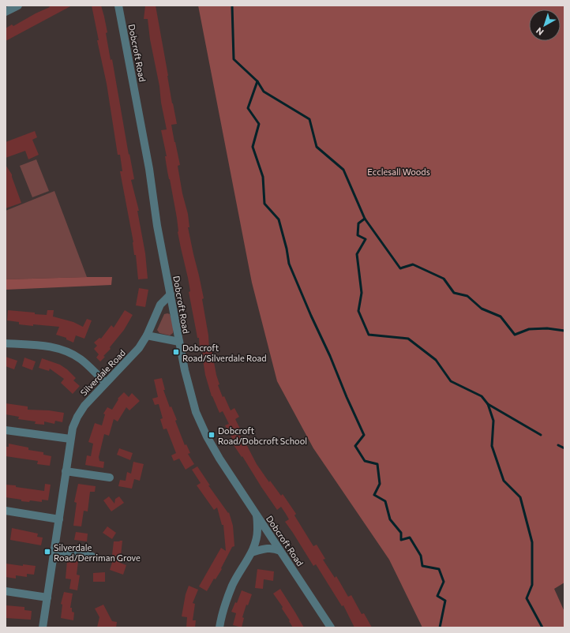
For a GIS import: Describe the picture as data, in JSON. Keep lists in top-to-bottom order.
{
  "streets": {
    "street": ["Dobcroft Road", "Silverdale Road"]
  },
  "crossings": [
    ["Dobcroft Road", "Silverdale Road"]
  ],
  "parks": ["Ecclesall Woods"],
  "places": {
    "transit": ["Dobcroft Road/Silverdale Road", "Dobcroft Road/Dobcroft School", "Silverdale Road/Derriman Grove"]
  },
  "north": "bottom left"
}
